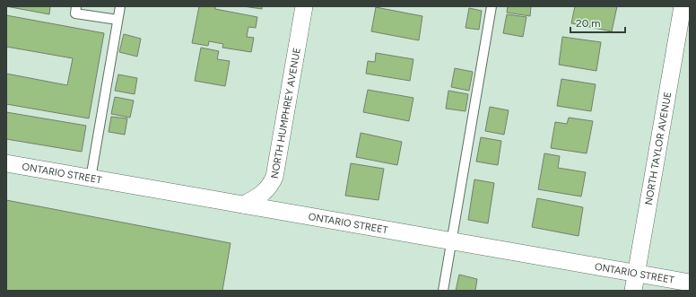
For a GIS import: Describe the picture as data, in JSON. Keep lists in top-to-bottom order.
{
  "streets": {
    "street": ["NORTH HUMPHREY AVENUE", "NORTH TAYLOR AVENUE", "ONTARIO STREET"]
  },
  "crossings": [
    ["NORTH HUMPHREY AVENUE", "ONTARIO STREET"],
    ["NORTH TAYLOR AVENUE", "ONTARIO STREET"]
  ],
  "scale_bar": "20 m"
}
